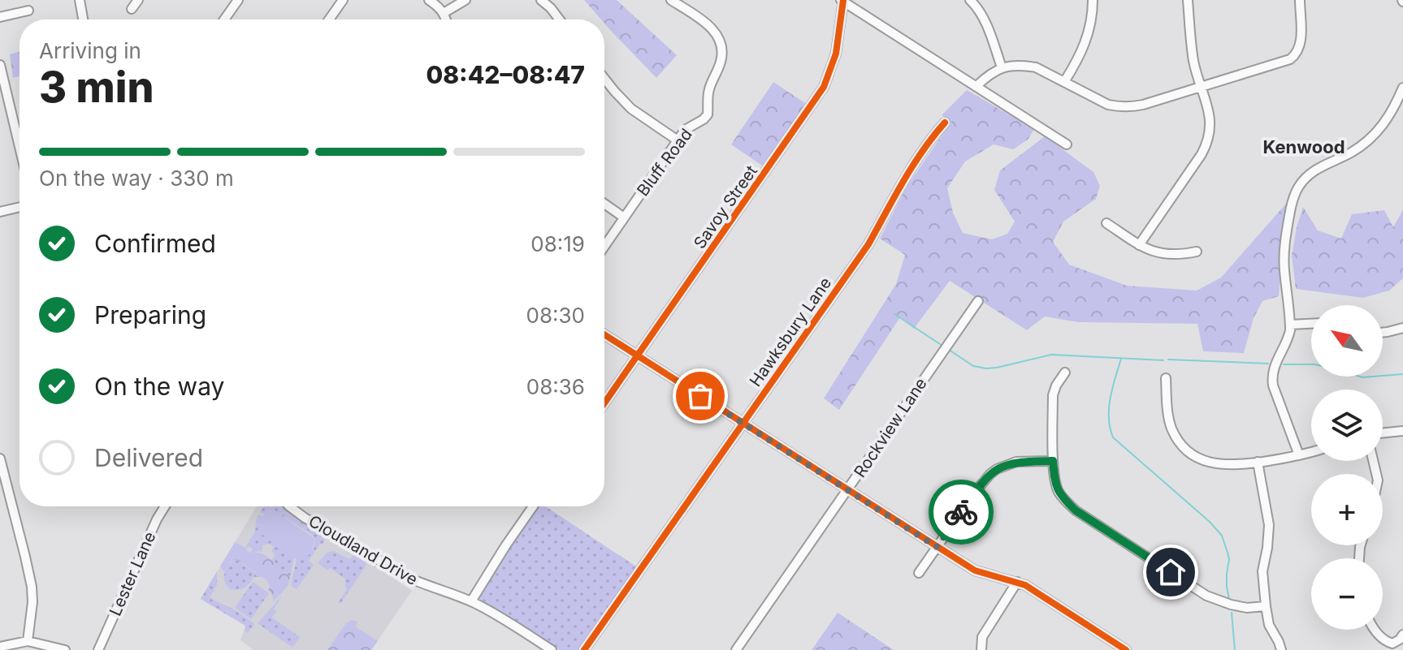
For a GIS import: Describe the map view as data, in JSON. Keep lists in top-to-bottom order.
{
  "streets": {
    "street": [
      "Bluff Road",
      "Savoy Street",
      "Hawksbury Lane",
      "Rockview Lane",
      "Cloudland Drive",
      "Lester Lane"
    ]
  },
  "districts": ["Kenwood"],
  "north": "top left",
  "page": {
    "heading": ["3 min", "Arriving in", "08:42–08:47"],
    "bar": "On the way · 330 m",
    "list": [
      ["Confirmed", "08:19"],
      ["Preparing", "08:30"],
      ["On the way", "08:36"],
      "Delivered"
    ],
    "map_buttons": ["+", "−"]
  }
}
